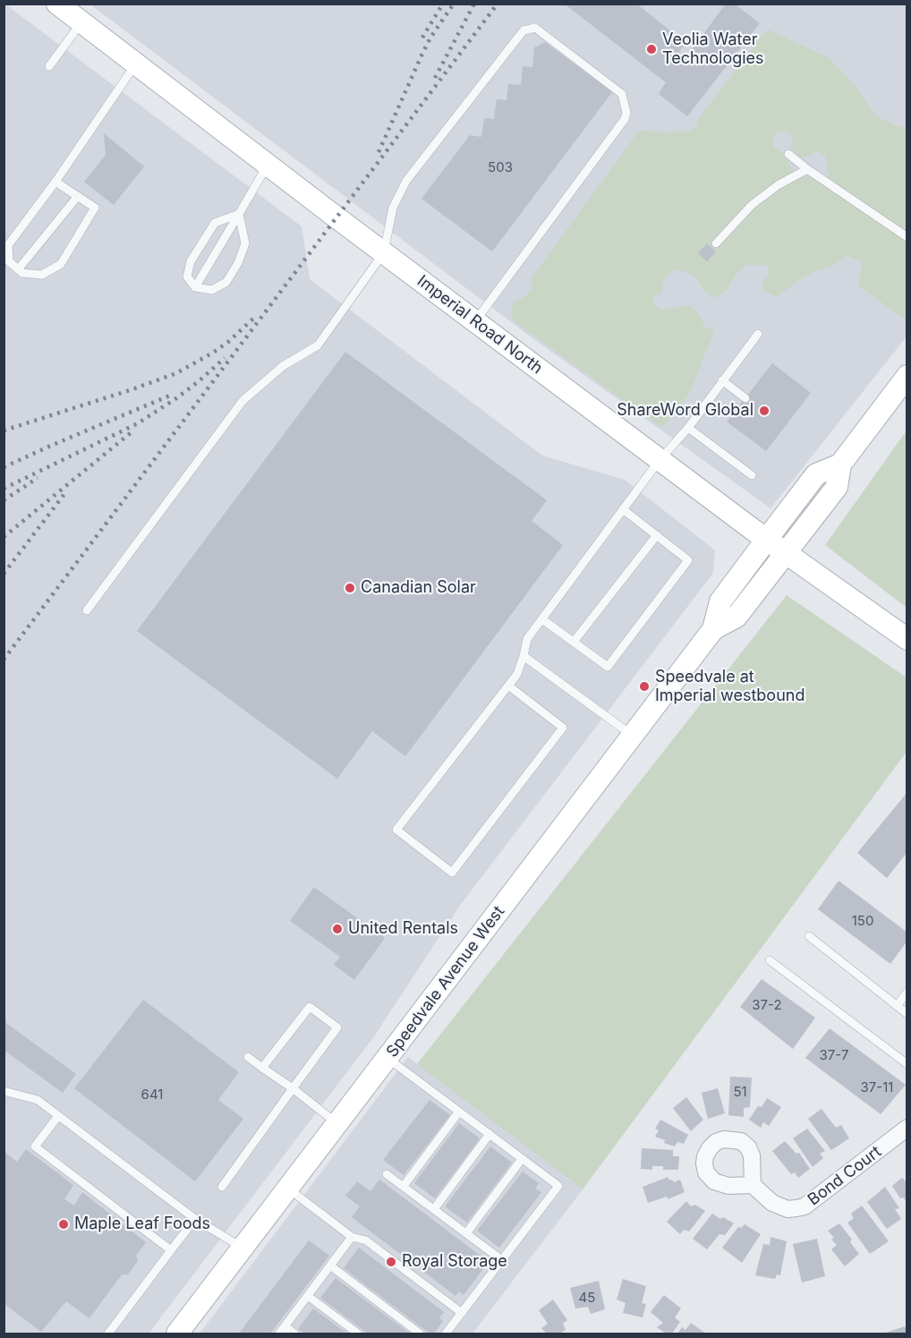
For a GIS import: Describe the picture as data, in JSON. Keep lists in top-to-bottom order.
{
  "streets": {
    "main road": ["Imperial Road North", "Speedvale Avenue West"],
    "street": ["Bond Court"]
  },
  "crossings": [
    ["Imperial Road North", "Speedvale Avenue West"]
  ],
  "places": [
    "Veolia Water Technologies",
    "ShareWord Global",
    "Canadian Solar",
    "Speedvale at Imperial westbound",
    "United Rentals",
    "Maple Leaf Foods",
    "Royal Storage"
  ],
  "house_numbers": [
    "503",
    "150",
    "37-2",
    "37-7",
    "37-11",
    "51",
    "641",
    "45"
  ]
}
